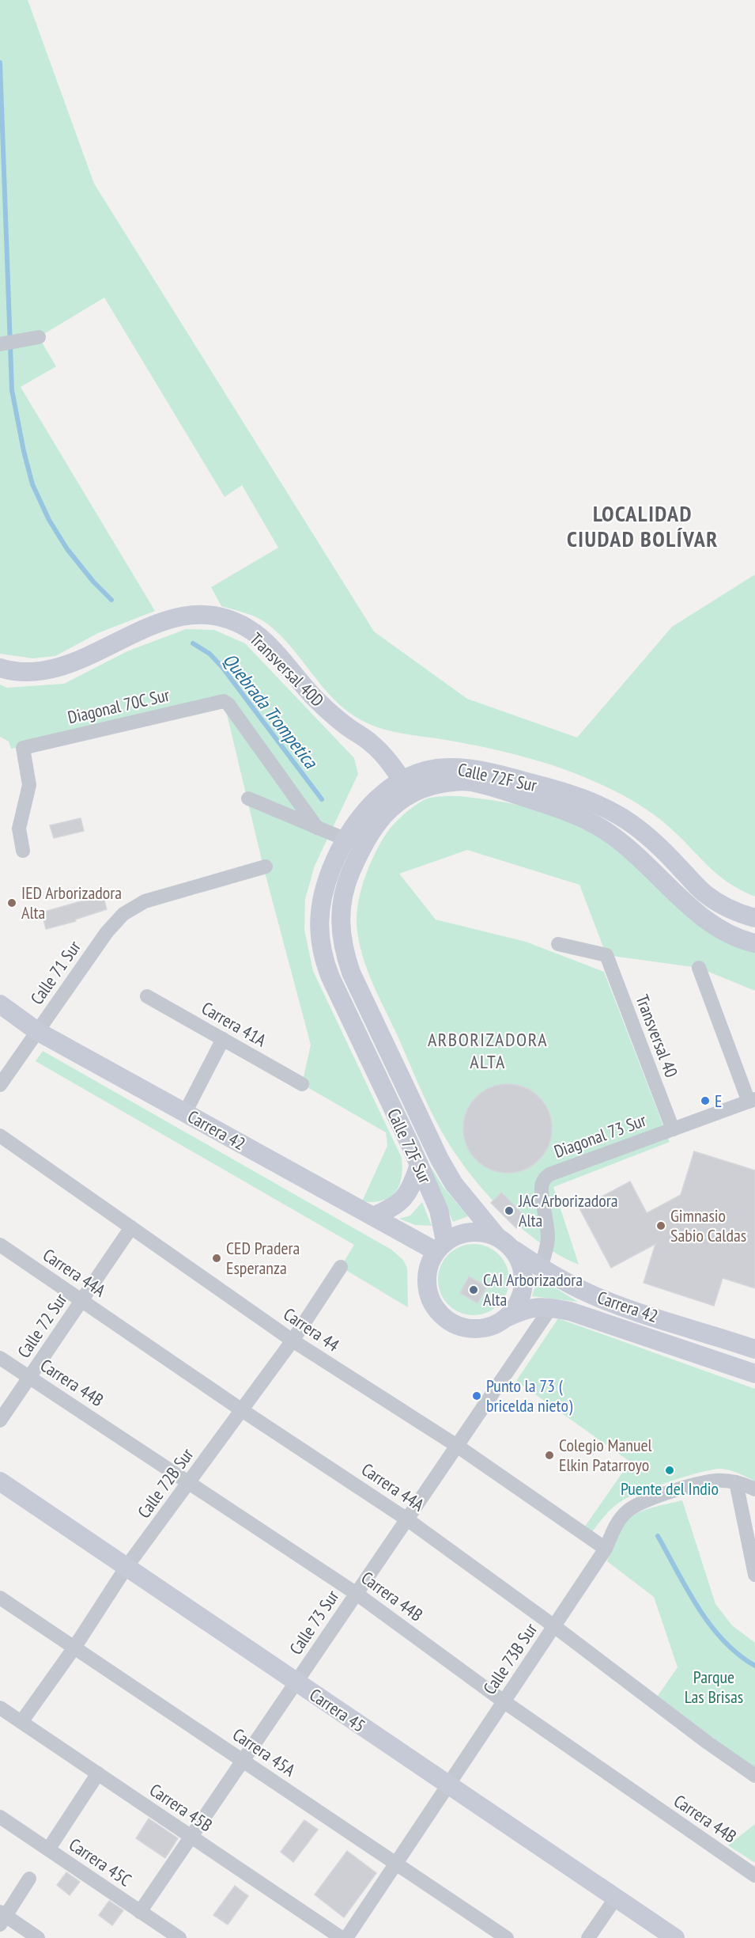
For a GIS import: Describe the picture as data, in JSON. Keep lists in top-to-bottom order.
{
  "streets": {
    "street": [
      "Transversal 40D",
      "Diagonal 70C Sur",
      "Calle 72F Sur",
      "Calle 71 Sur",
      "Carrera 41A",
      "Transversal 40",
      "Carrera 42",
      "Diagonal 73 Sur",
      "Carrera 44A",
      "Calle 72 Sur",
      "Carrera 44",
      "Carrera 44B",
      "Calle 72B Sur",
      "Calle 73 Sur",
      "Calle 73B Sur",
      "Carrera 45",
      "Carrera 45A",
      "Carrera 45B",
      "Carrera 45C"
    ]
  },
  "crossings": [
    ["Transversal 40D", "Calle 72F Sur"],
    ["Calle 72F Sur", "Carrera 42"],
    ["Calle 71 Sur", "Carrera 42"],
    ["Transversal 40", "Diagonal 73 Sur"],
    ["Carrera 42", "Diagonal 73 Sur"],
    ["Carrera 42", "Calle 73 Sur"],
    ["Carrera 44A", "Calle 72 Sur"],
    ["Carrera 44A", "Calle 72B Sur"],
    ["Carrera 44A", "Calle 73 Sur"],
    ["Carrera 44A", "Calle 73B Sur"],
    ["Calle 72 Sur", "Carrera 44"],
    ["Calle 72 Sur", "Carrera 44B"],
    ["Carrera 44", "Calle 72B Sur"],
    ["Carrera 44", "Calle 73 Sur"],
    ["Carrera 44", "Calle 73B Sur"],
    ["Carrera 44B", "Calle 72B Sur"],
    ["Carrera 44B", "Calle 73 Sur"],
    ["Carrera 44B", "Calle 73B Sur"],
    ["Calle 72B Sur", "Carrera 45"],
    ["Calle 72B Sur", "Carrera 45A"],
    ["Calle 72B Sur", "Carrera 45B"],
    ["Calle 73 Sur", "Carrera 45"],
    ["Calle 73 Sur", "Carrera 45A"],
    ["Calle 73 Sur", "Carrera 45B"],
    ["Calle 73 Sur", "Carrera 45C"],
    ["Calle 73B Sur", "Carrera 45"],
    ["Calle 73B Sur", "Carrera 45A"]
  ],
  "districts": ["LOCALIDAD CIUDAD BOLÍVAR", "ARBORIZADORA ALTA"],
  "water": ["Quebrada Trompetica"],
  "parks": ["Parque Las Brisas"],
  "places": [
    "IED Arborizadora Alta",
    "E",
    "JAC Arborizadora Alta",
    "Gimnasio Sabio Caldas",
    "CED Pradera Esperanza",
    "CAI Arborizadora Alta",
    "Punto la 73 ( bricelda nieto)",
    "Colegio Manuel Elkin Patarroyo",
    "Puente del Indio"
  ]
}
